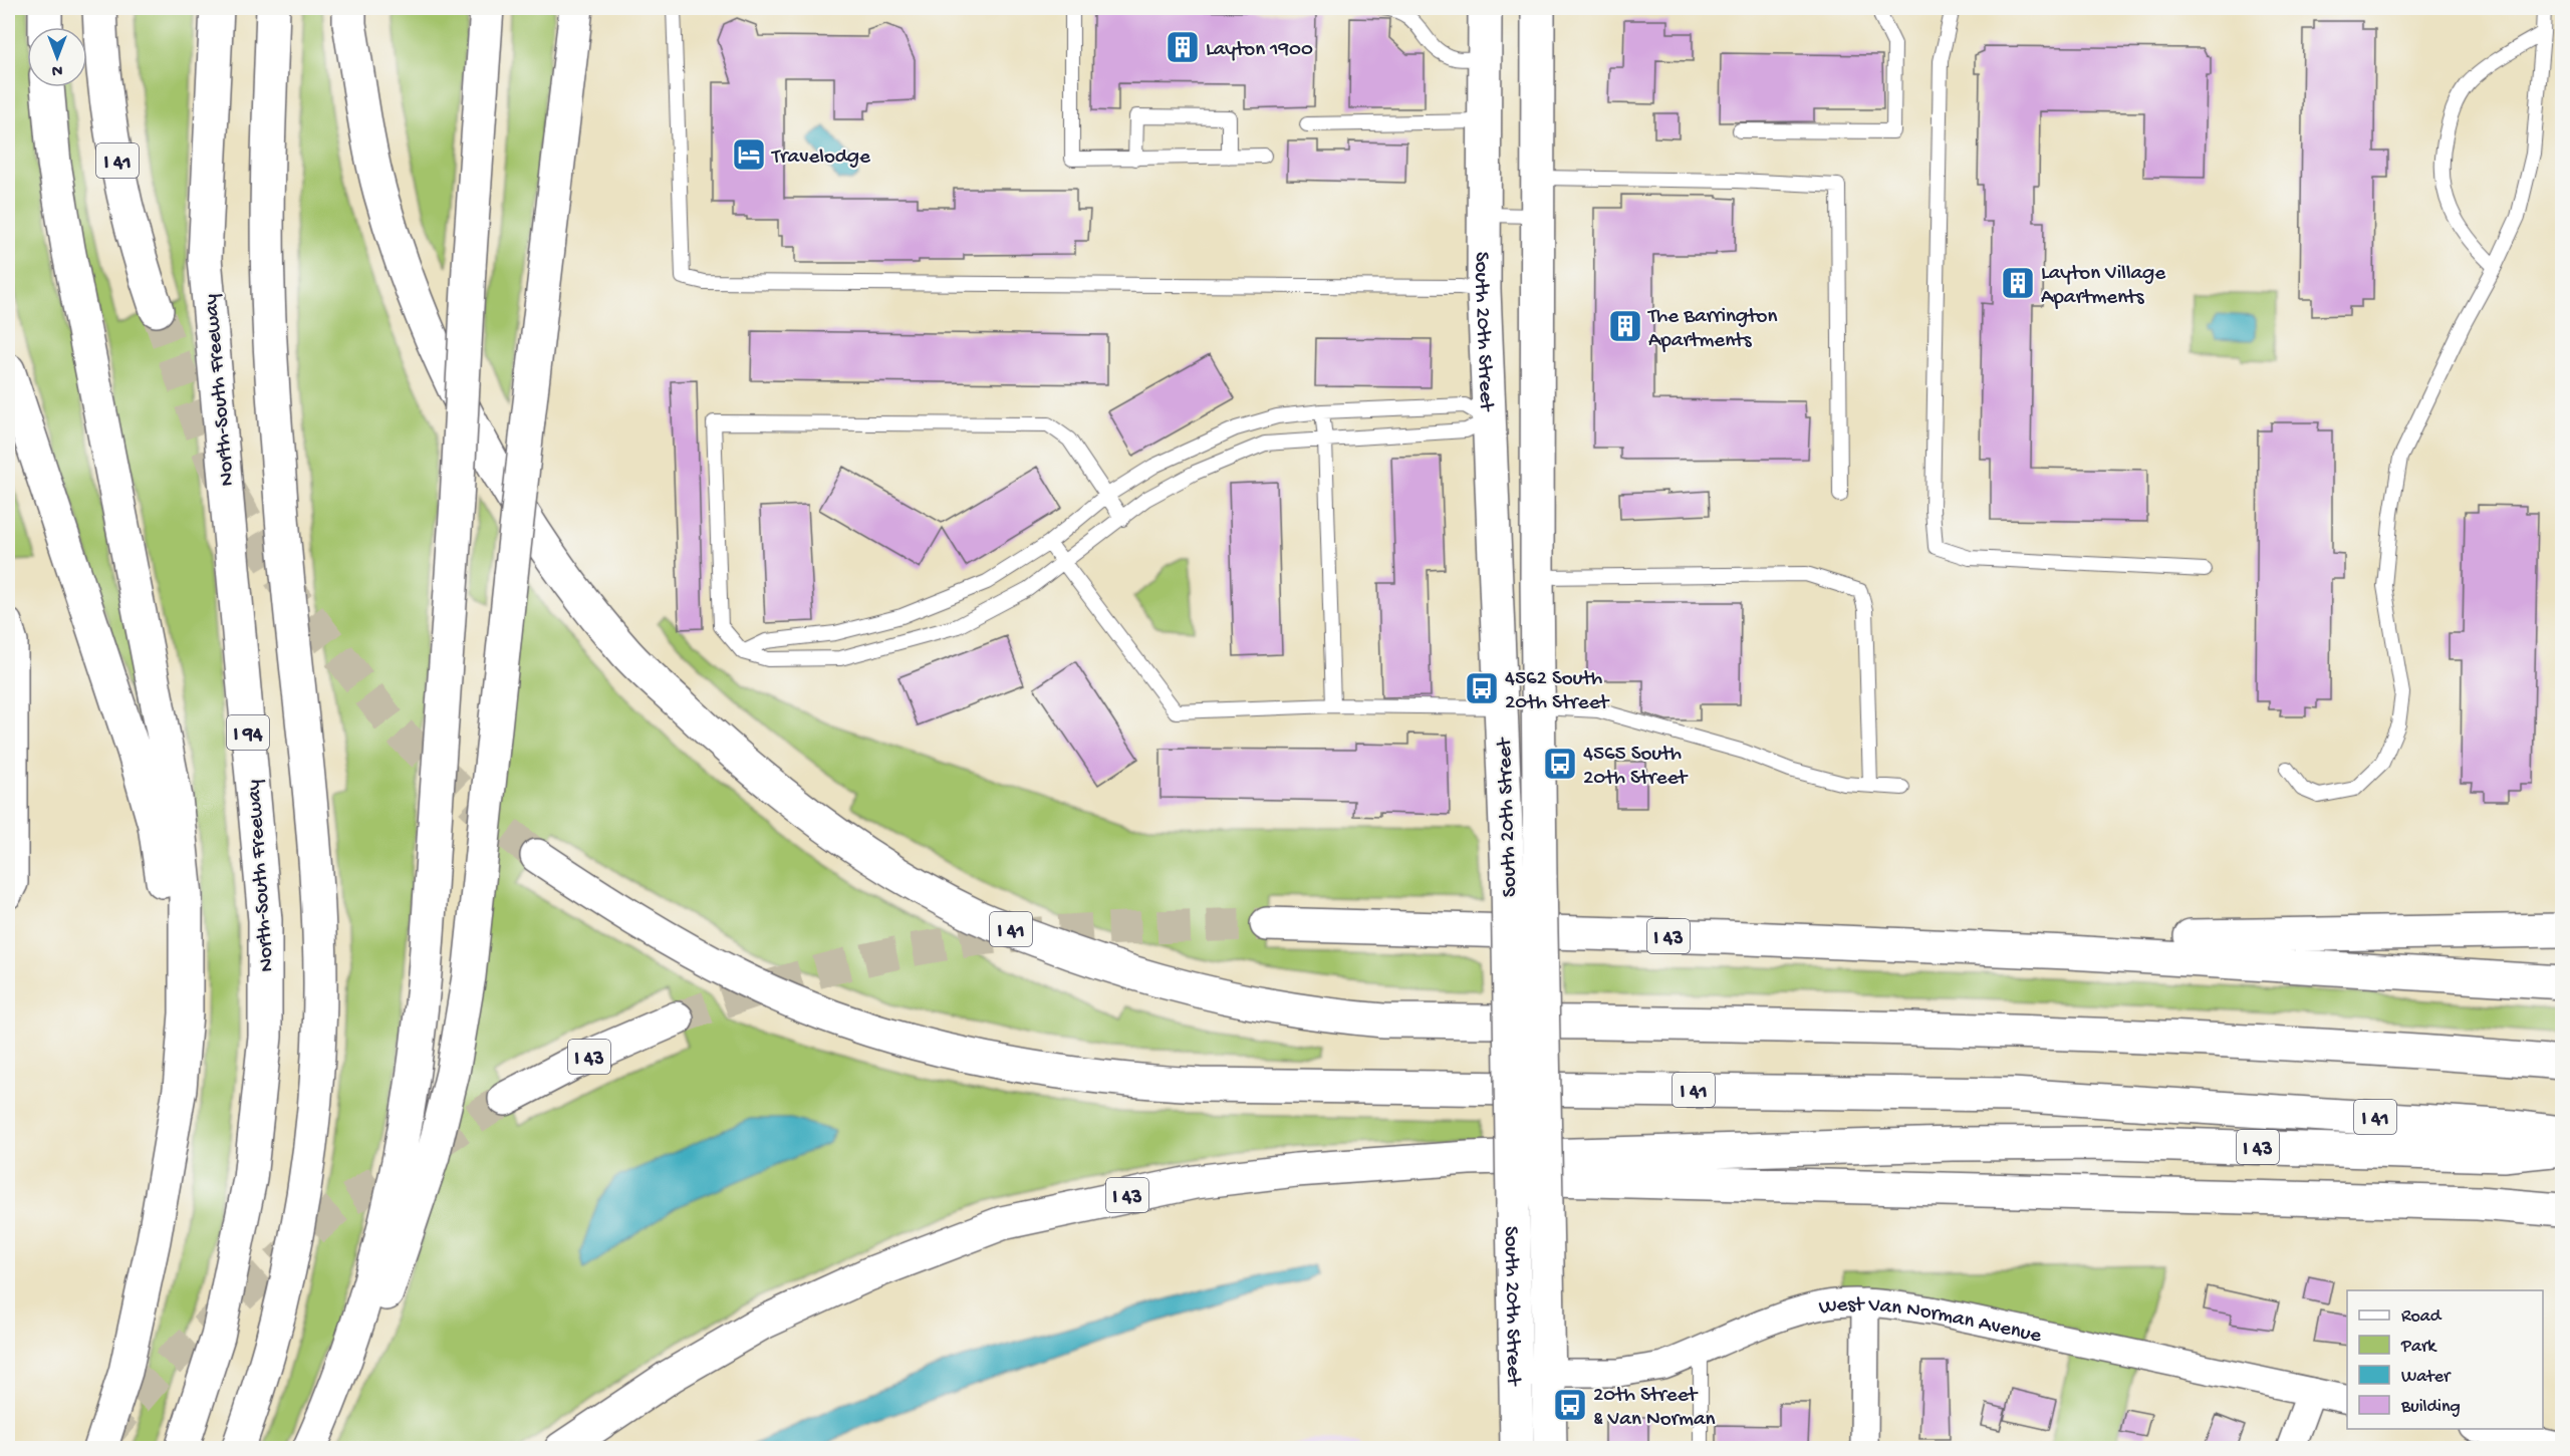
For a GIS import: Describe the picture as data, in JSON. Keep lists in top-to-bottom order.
{
  "streets": {
    "main road": [
      "I 41",
      "South 20th Street",
      "North-South Freeway",
      "I 94",
      "I 43"
    ],
    "street": ["West Van Norman Avenue"]
  },
  "crossings": [
    ["South 20th Street", "West Van Norman Avenue"]
  ],
  "places": {
    "building": ["Layton 1900", "Layton Village Apartments", "The Barrington Apartments"],
    "hotel": ["Travelodge"],
    "bus stop": ["4562 South 20th Street", "4565 South 20th Street", "20th Street & Van Norman"]
  },
  "legend": [
    "Road",
    "Park",
    "Water",
    "Building"
  ],
  "north": "bottom"
}
